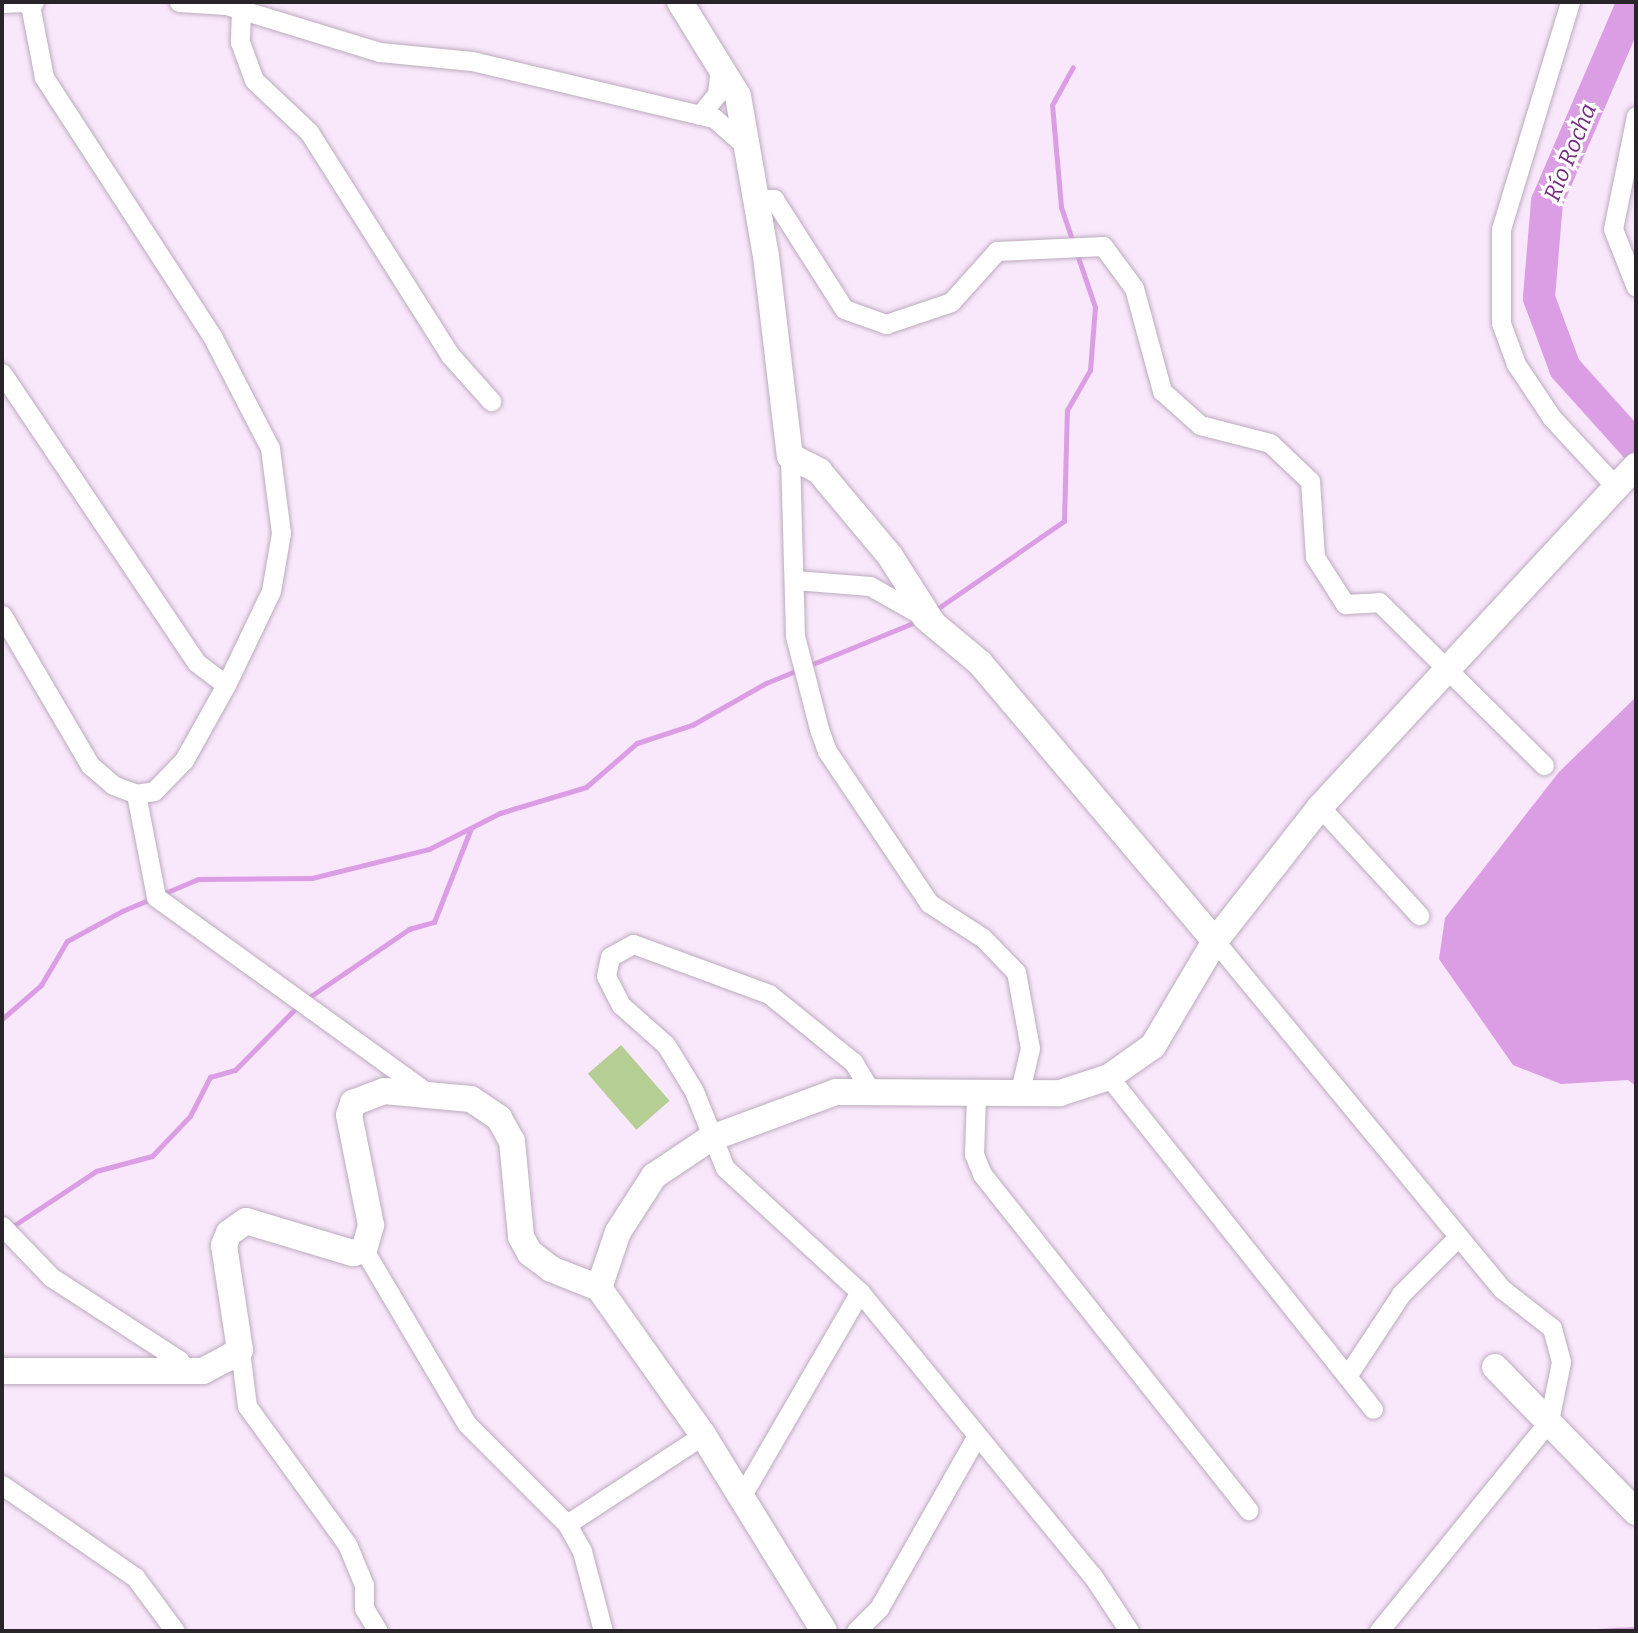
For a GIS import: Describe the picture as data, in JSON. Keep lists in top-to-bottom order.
{
  "water": ["Río Rocha"]
}
